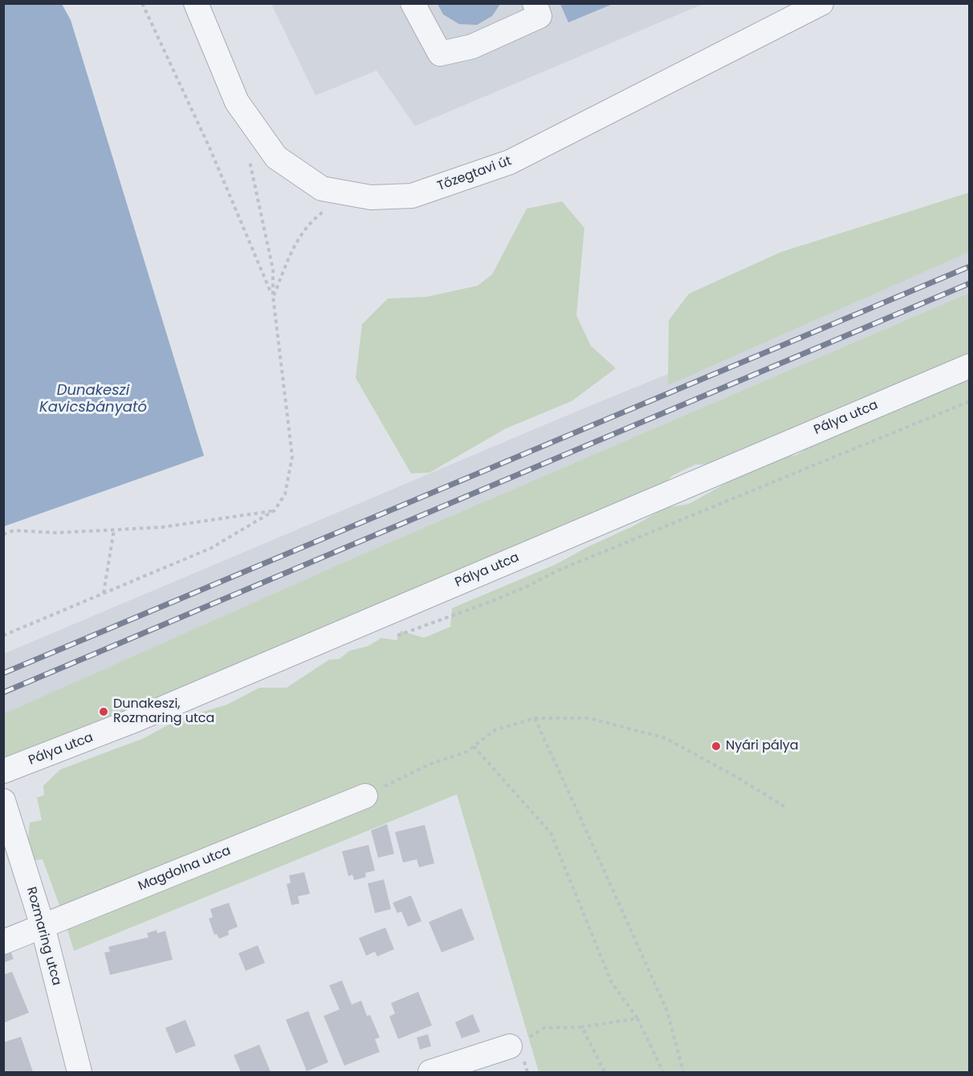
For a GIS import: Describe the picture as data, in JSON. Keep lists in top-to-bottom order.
{
  "streets": {
    "street": [
      "Tőzegtavi út",
      "Pálya utca",
      "Magdolna utca",
      "Rozmaring utca"
    ]
  },
  "crossings": [
    ["Magdolna utca", "Rozmaring utca"]
  ],
  "water": ["Dunakeszi Kavicsbányató"],
  "places": ["Dunakeszi, Rozmaring utca", "Nyári pálya"]
}
